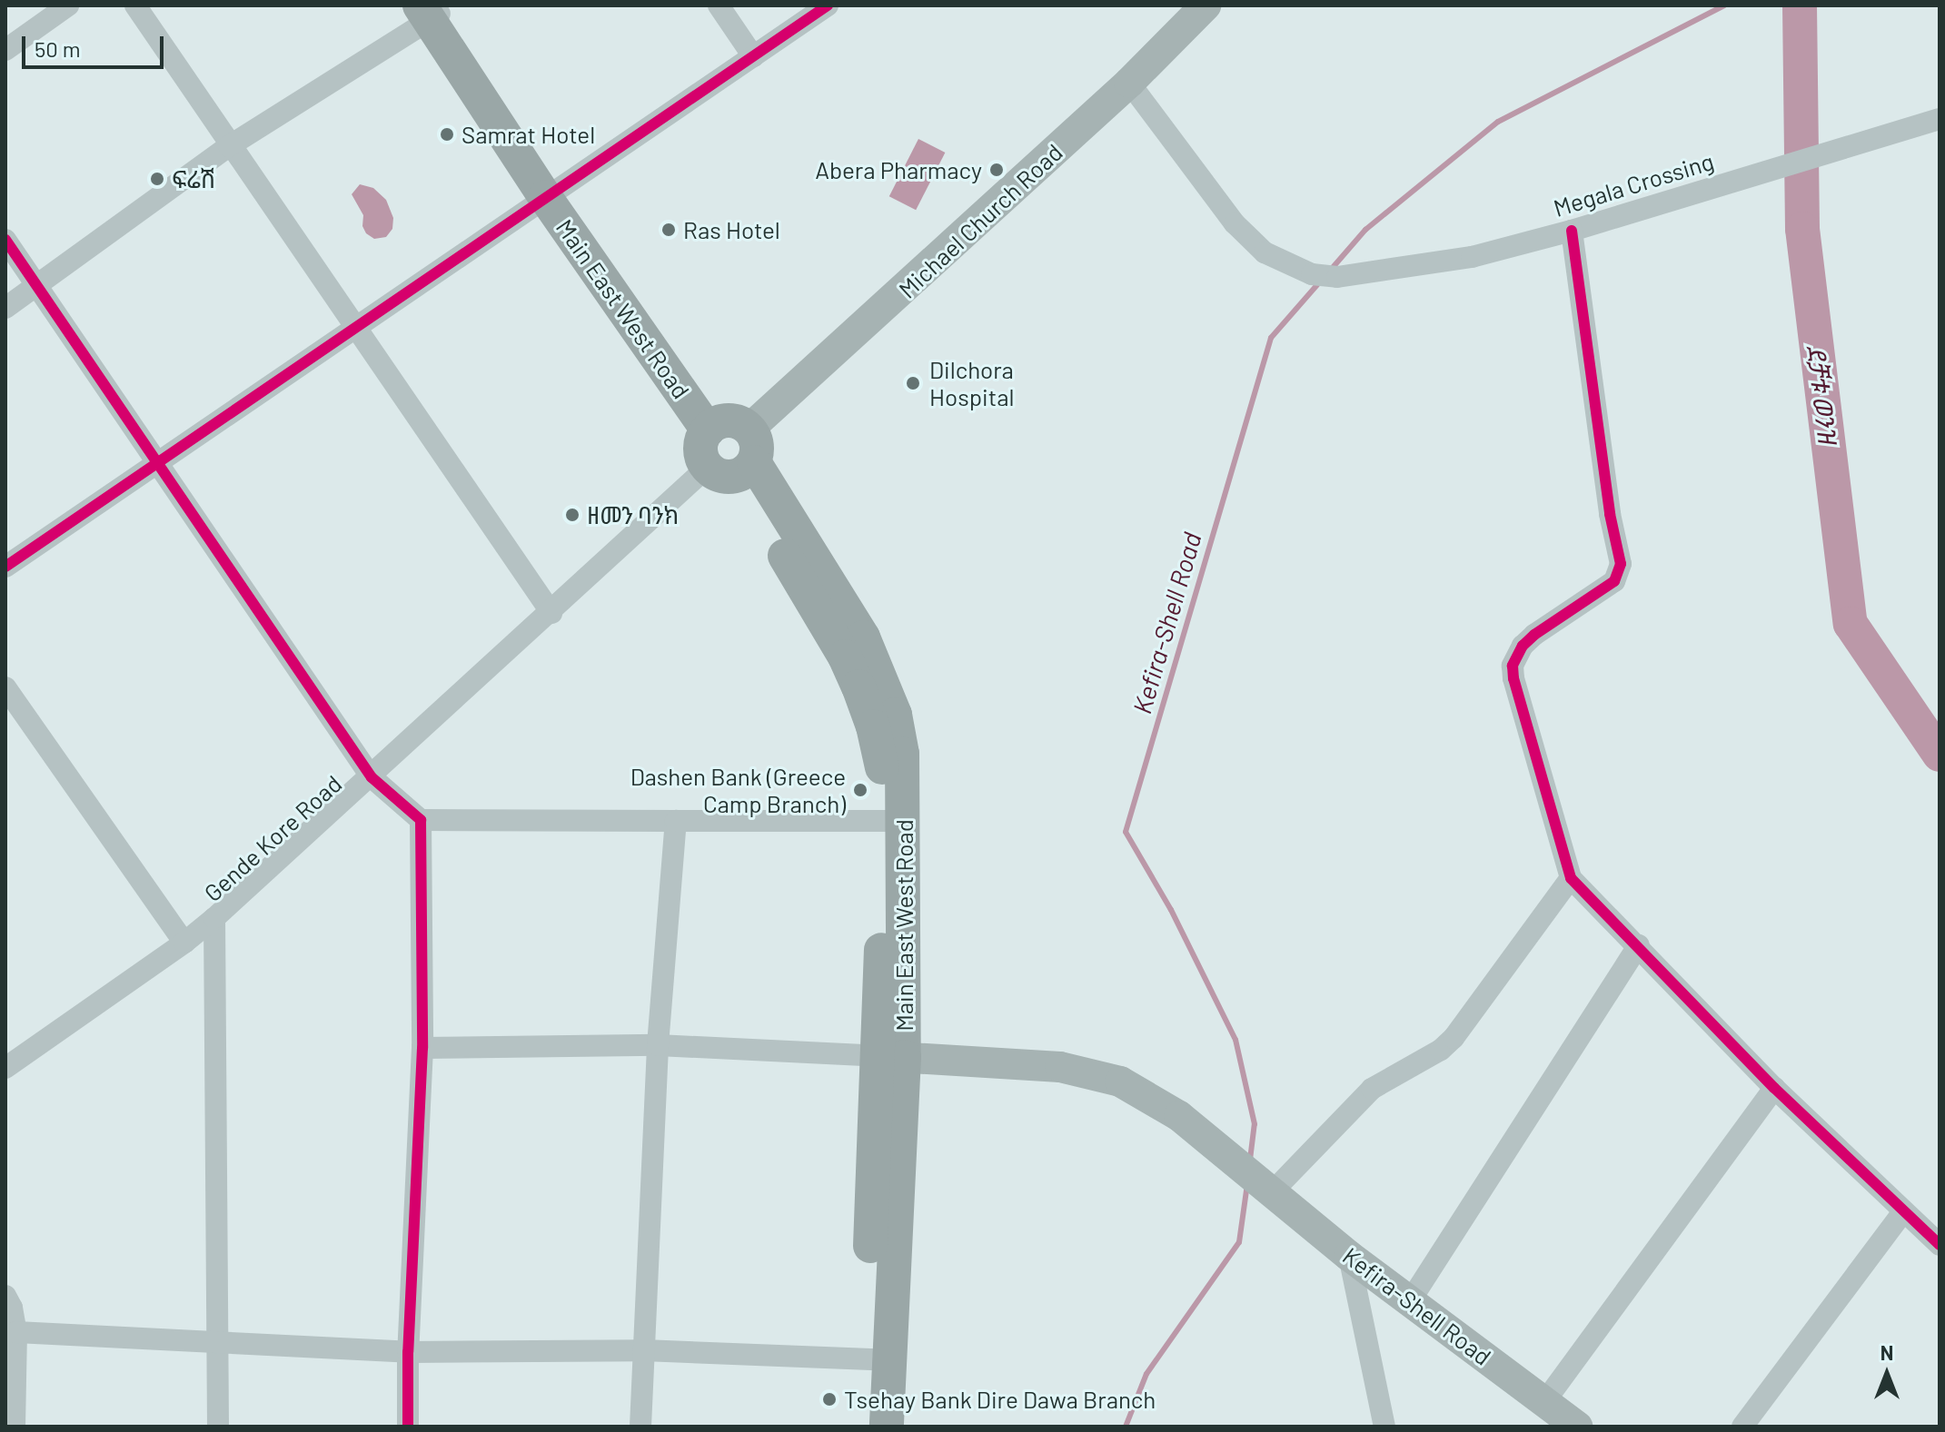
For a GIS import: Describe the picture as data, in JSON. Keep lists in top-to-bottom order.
{
  "streets": {
    "main road": ["Michael Church Road", "Main East West Road", "Kefira-Shell Road"],
    "street": ["Megala Crossing", "Gende Kore Road"]
  },
  "crossings": [
    ["Megala Crossing", "Michael Church Road"],
    ["Michael Church Road", "Main East West Road"],
    ["Michael Church Road", "Gende Kore Road"],
    ["Main East West Road", "Gende Kore Road"],
    ["Main East West Road", "Kefira-Shell Road"]
  ],
  "water": ["ደቻቱ ወንዝ", "Kefira-Shell Road"],
  "places": [
    "Samrat Hotel",
    "Abera Pharmacy",
    "ፍሬሽ",
    "Ras Hotel",
    "Dilchora Hospital",
    "ዘመን ባንክ",
    "Dashen Bank (Greece Camp Branch)",
    "Tsehay Bank Dire Dawa Branch"
  ],
  "scale_bar": "50 m",
  "north": "top"
}
